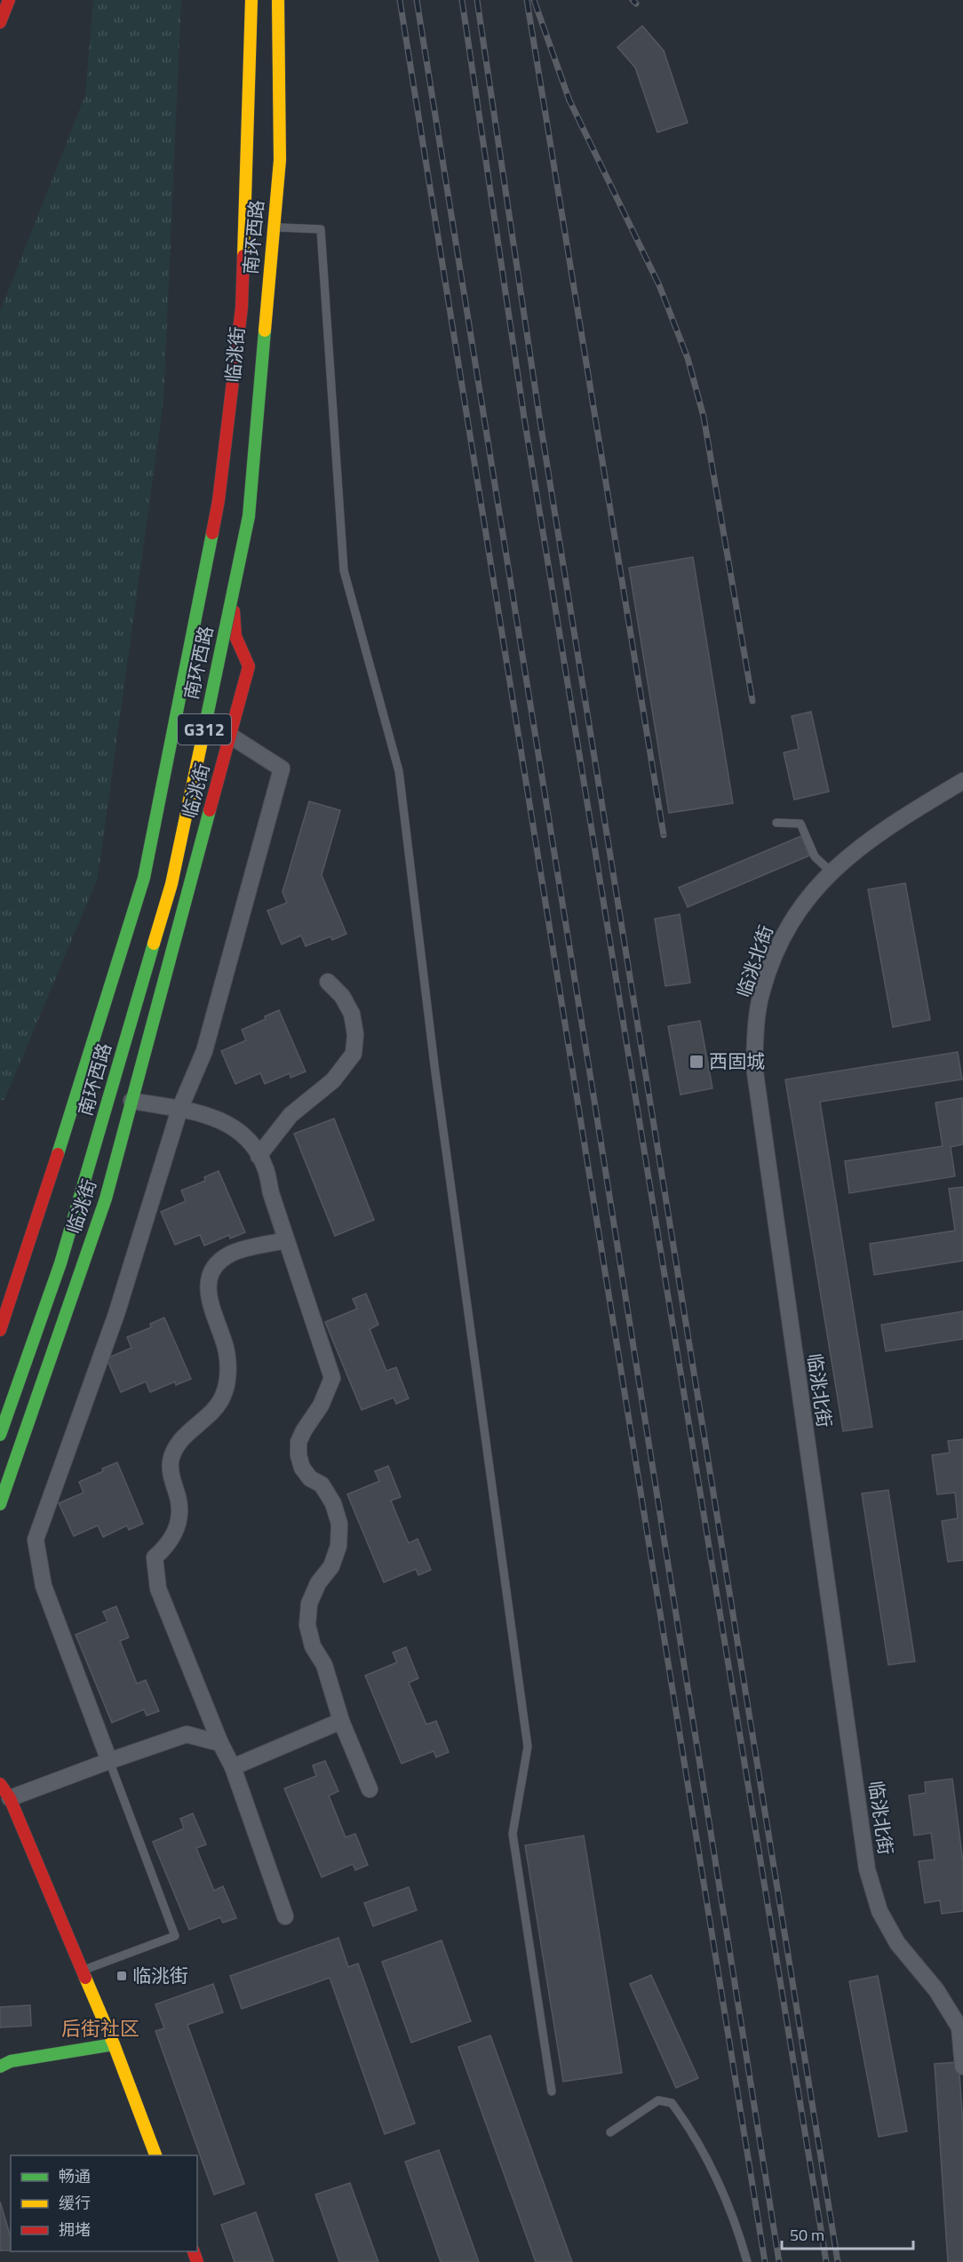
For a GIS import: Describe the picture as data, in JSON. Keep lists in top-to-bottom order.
{
  "streets": {
    "main road": ["南环西路", "临洮街", "G312"],
    "street": ["临洮北街"]
  },
  "districts": ["后街社区"],
  "places": {
    "transit": ["西固城", "临洮街"]
  },
  "legend": ["畅通", "缓行", "拥堵"],
  "scale_bar": "50 m"
}
